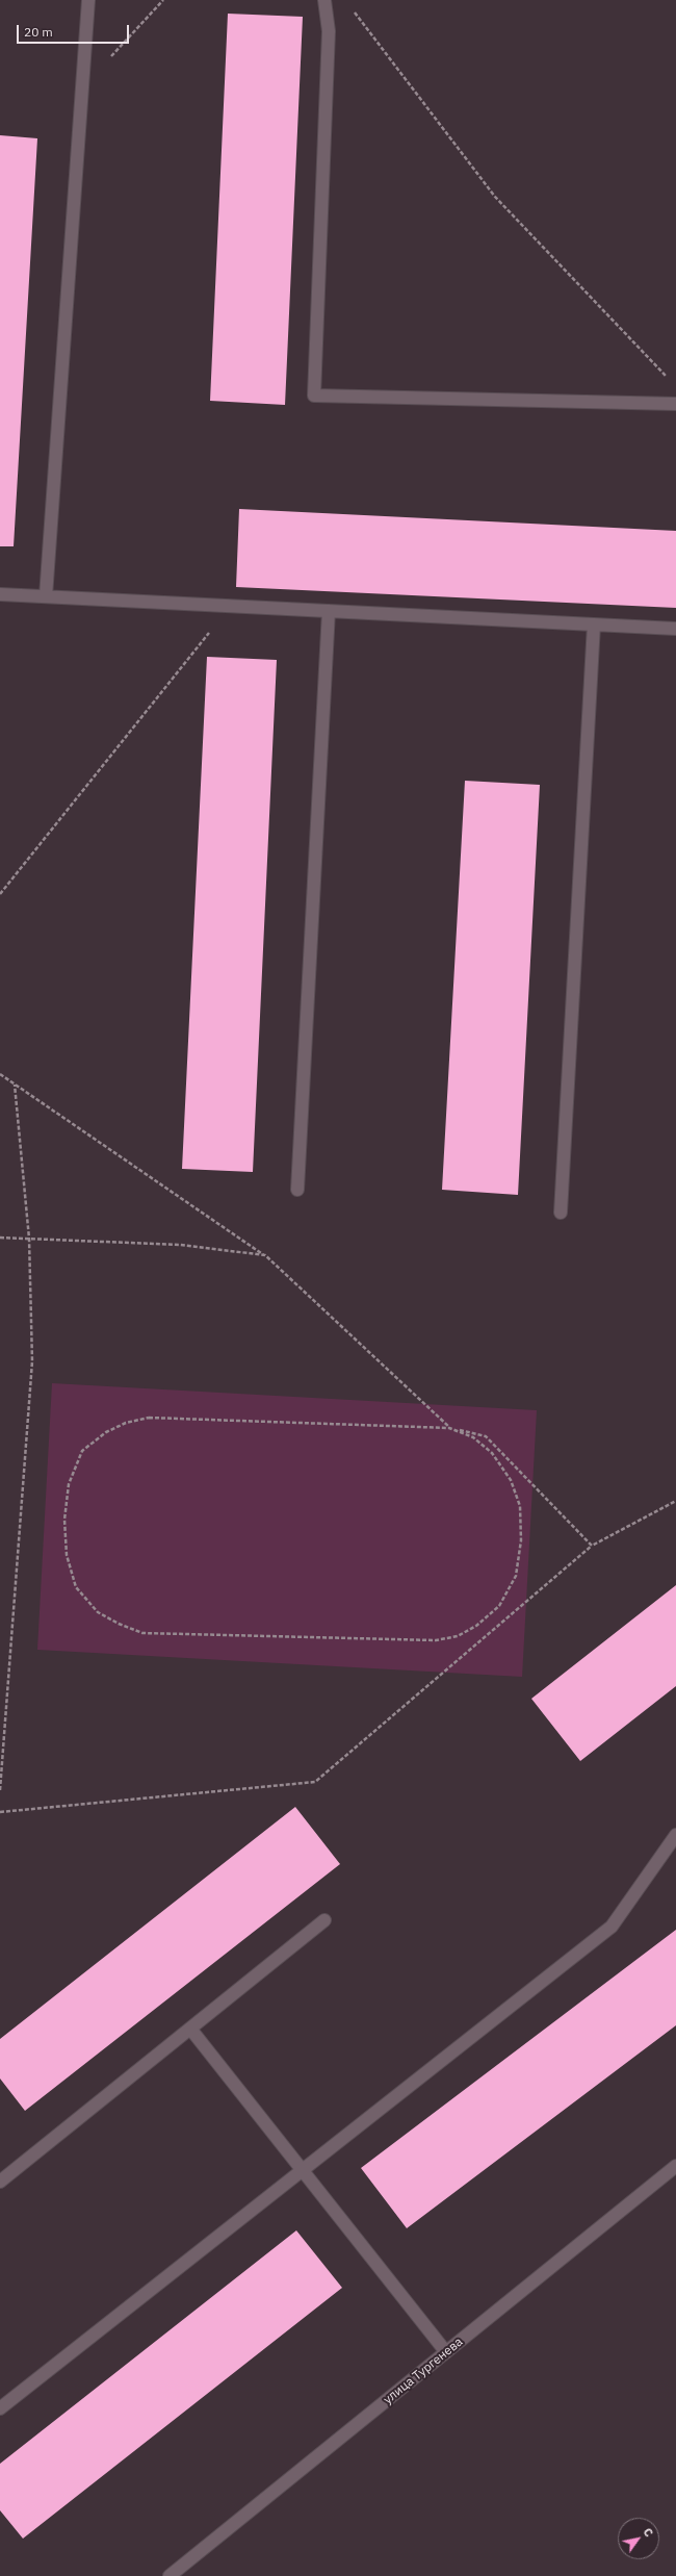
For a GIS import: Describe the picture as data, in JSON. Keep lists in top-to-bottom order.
{
  "streets": {
    "street": ["улица Тургенева"]
  },
  "scale_bar": "20 m",
  "north": "top right"
}
